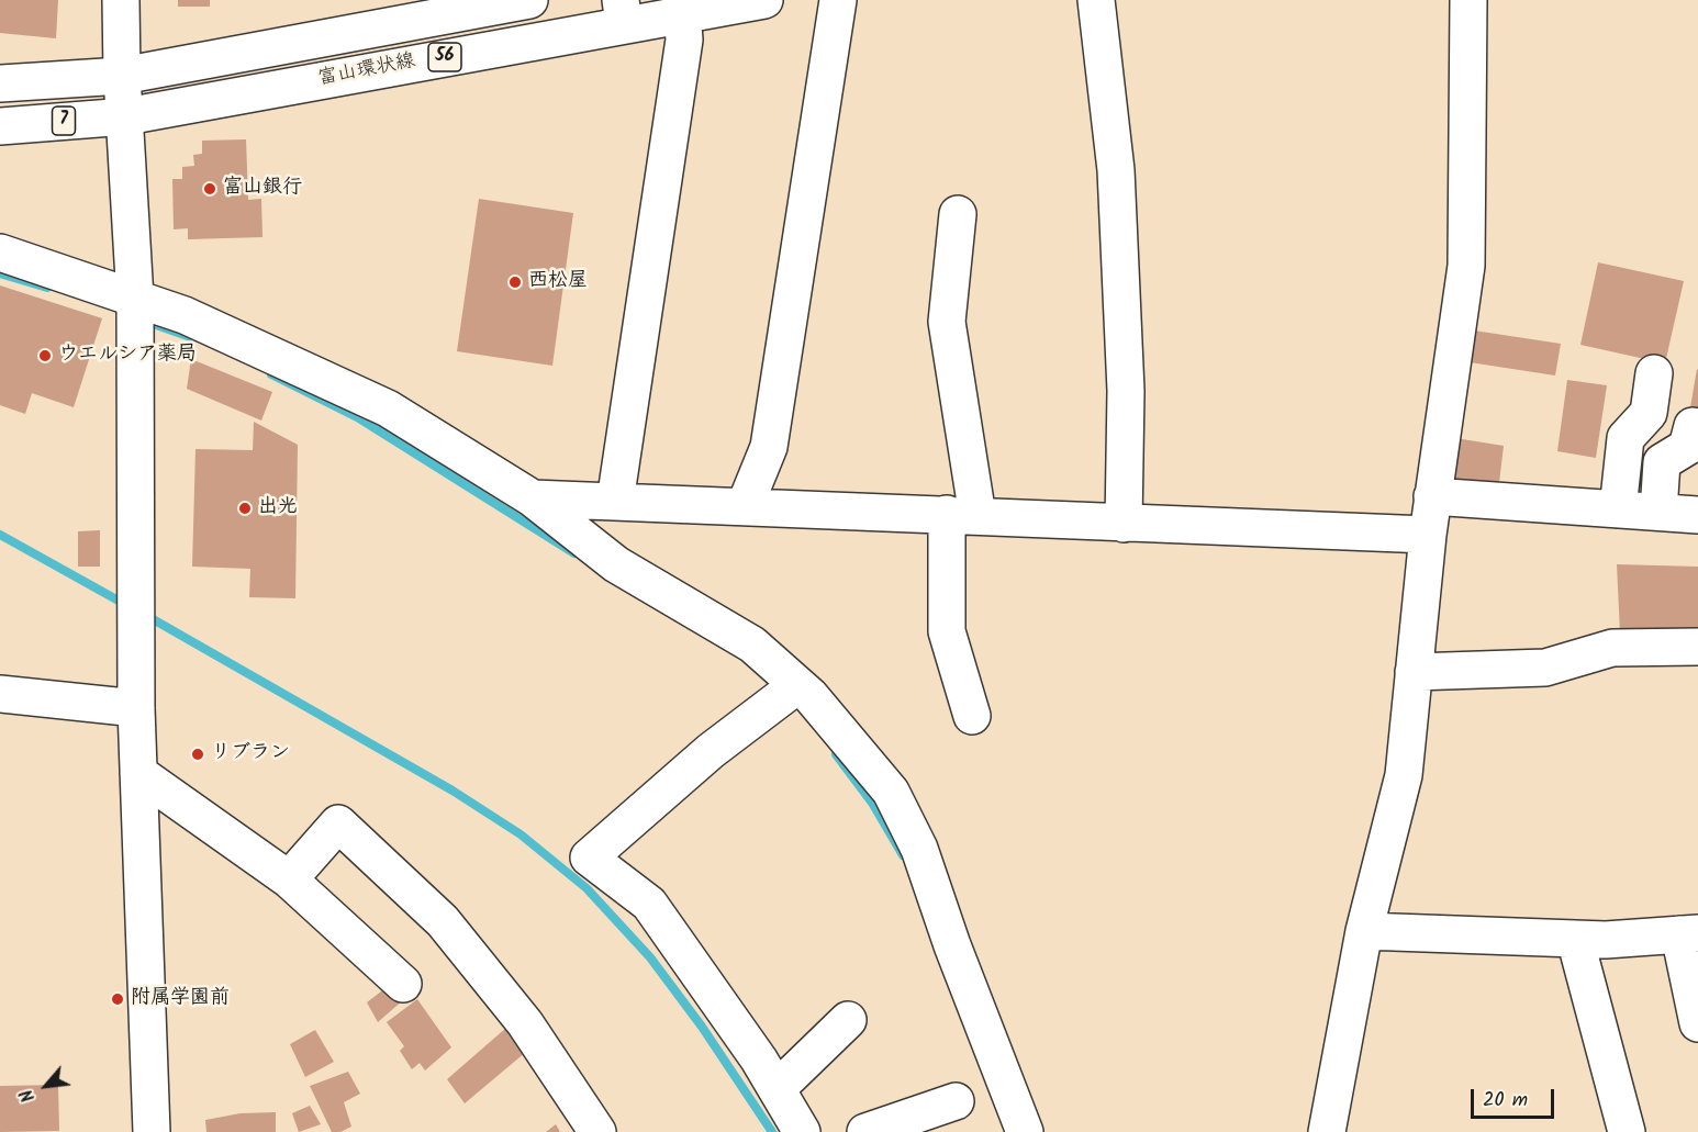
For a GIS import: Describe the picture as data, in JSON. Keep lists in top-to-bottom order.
{
  "streets": {
    "street": ["56", "富山環状線", "7"]
  },
  "crossings": [
    ["56", "7"],
    ["富山環状線", "7"]
  ],
  "places": [
    "富山銀行",
    "西松屋",
    "ウエルシア薬局",
    "出光",
    "リブラン",
    "附属学園前"
  ],
  "scale_bar": "20 m",
  "north": "bottom left"
}
